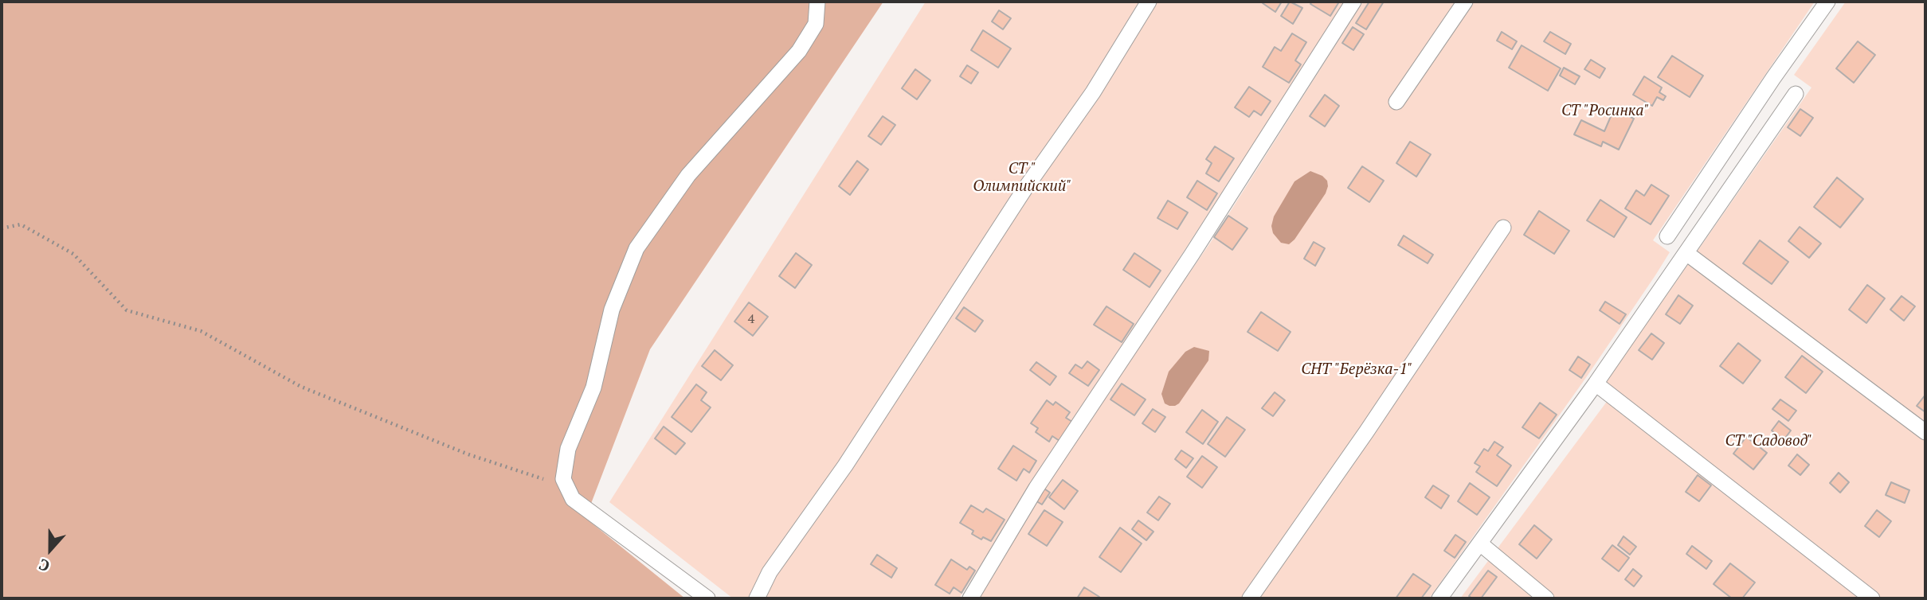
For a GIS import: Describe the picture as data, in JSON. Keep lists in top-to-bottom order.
{
  "parks": [
    "СТ \"Росинка\"",
    "СТ \" Олимпийский\"",
    "СНТ \"Берёзка-1\"",
    "СТ \"Садовод\""
  ],
  "house_numbers": ["4"],
  "north": "bottom"
}
